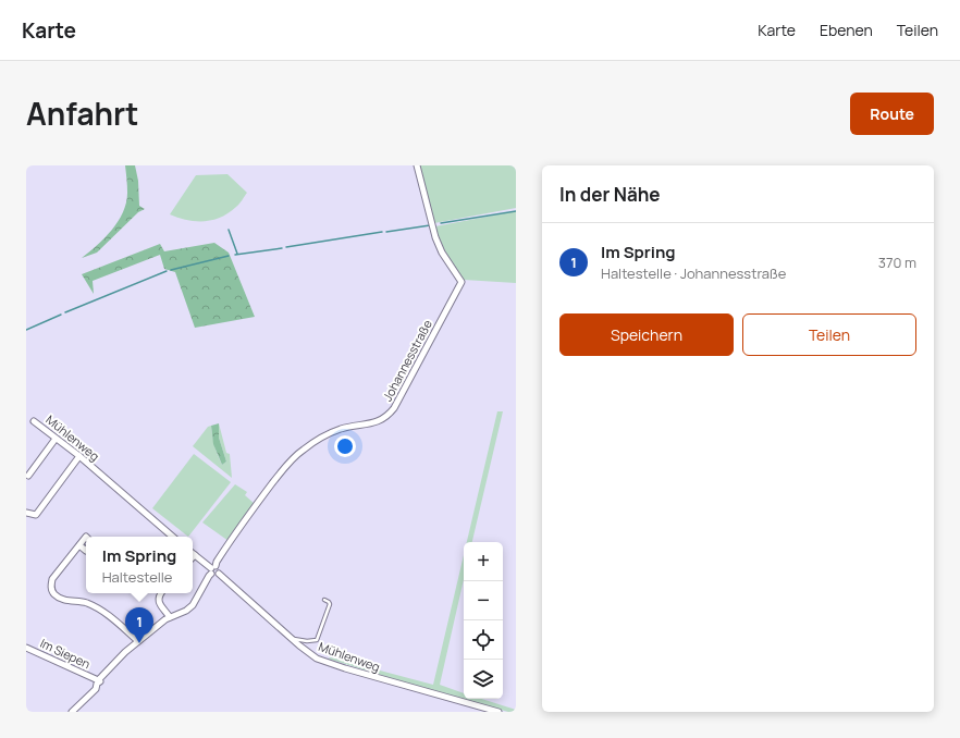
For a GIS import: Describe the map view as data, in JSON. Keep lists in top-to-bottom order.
{
  "streets": {
    "street": ["Johannesstraße", "Mühlenweg", "Im Siepen"]
  },
  "crossings": [
    ["Johannesstraße", "Mühlenweg"],
    ["Johannesstraße", "Im Siepen"]
  ],
  "page": {
    "header": "Karte",
    "nav": ["Karte", "Ebenen", "Teilen"],
    "title": "Anfahrt",
    "buttons": [
      "Route",
      ["Speichern", "Teilen"]
    ],
    "heading": "In der Nähe",
    "list": [
      {
        "mark": "1",
        "name": "Im Spring",
        "note": "Haltestelle · Johannesstraße",
        "value": "370 m"
      }
    ],
    "popup": ["Im Spring", "Haltestelle"],
    "map_buttons": ["+", "−"],
    "pins": "1"
  }
}
